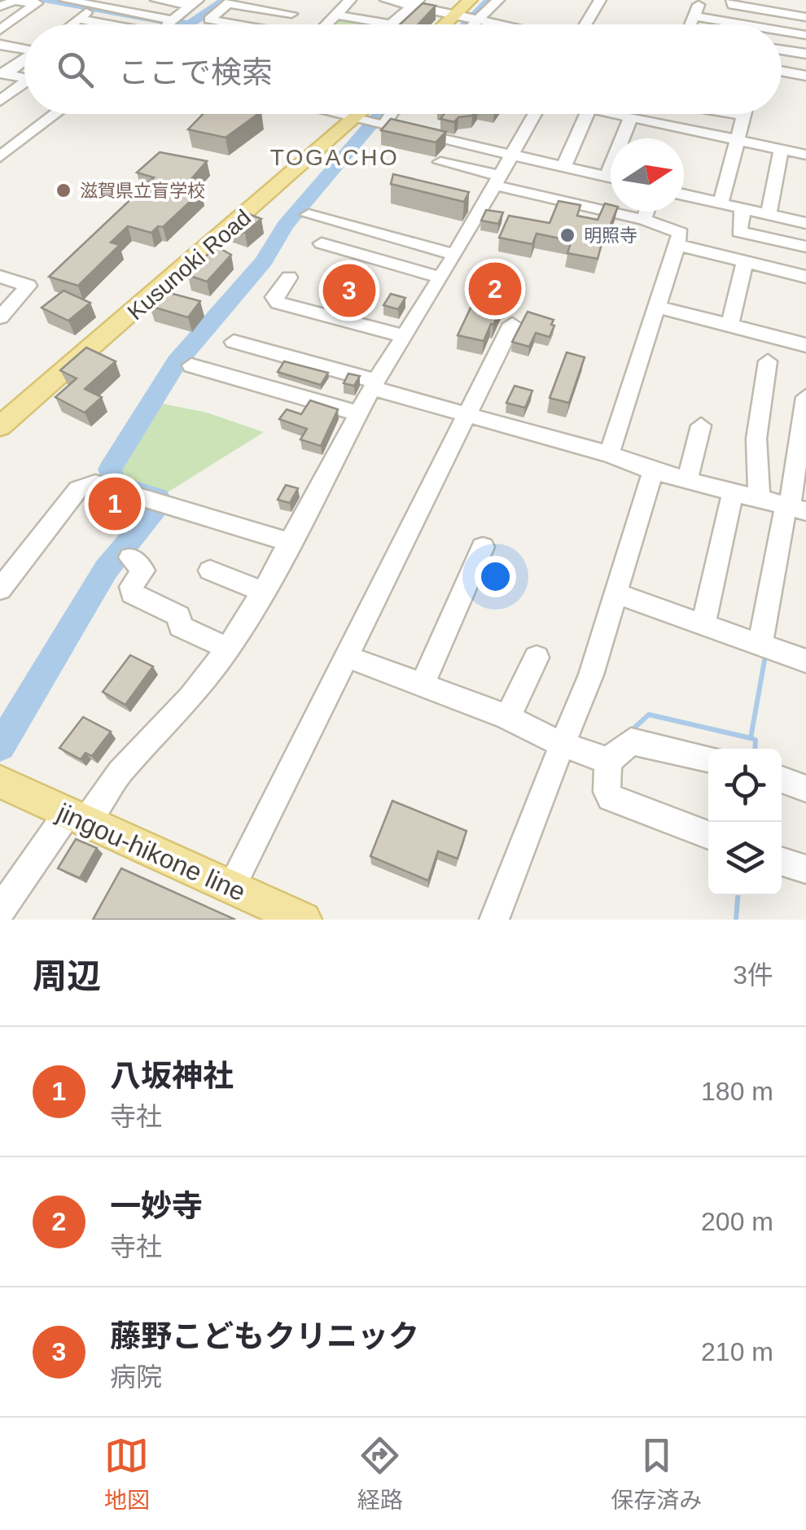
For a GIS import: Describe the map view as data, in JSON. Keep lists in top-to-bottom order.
{
  "streets": {
    "main road": ["Kusunoki Road", "jingou-hikone line"]
  },
  "districts": ["TOGACHO"],
  "places": ["滋賀県立盲学校", "明照寺"],
  "north": "right",
  "page": {
    "search": "ここで検索",
    "pins": ["2", "3", "1"],
    "heading": ["周辺", "3件"],
    "list": [
      {
        "mark": "1",
        "name": "八坂神社",
        "note": "寺社",
        "value": "180 m"
      },
      {
        "mark": "2",
        "name": "一妙寺",
        "note": "寺社",
        "value": "200 m"
      },
      {
        "mark": "3",
        "name": "藤野こどもクリニック",
        "note": "病院",
        "value": "210 m"
      }
    ],
    "nav": ["地図", "経路", "保存済み"]
  }
}
